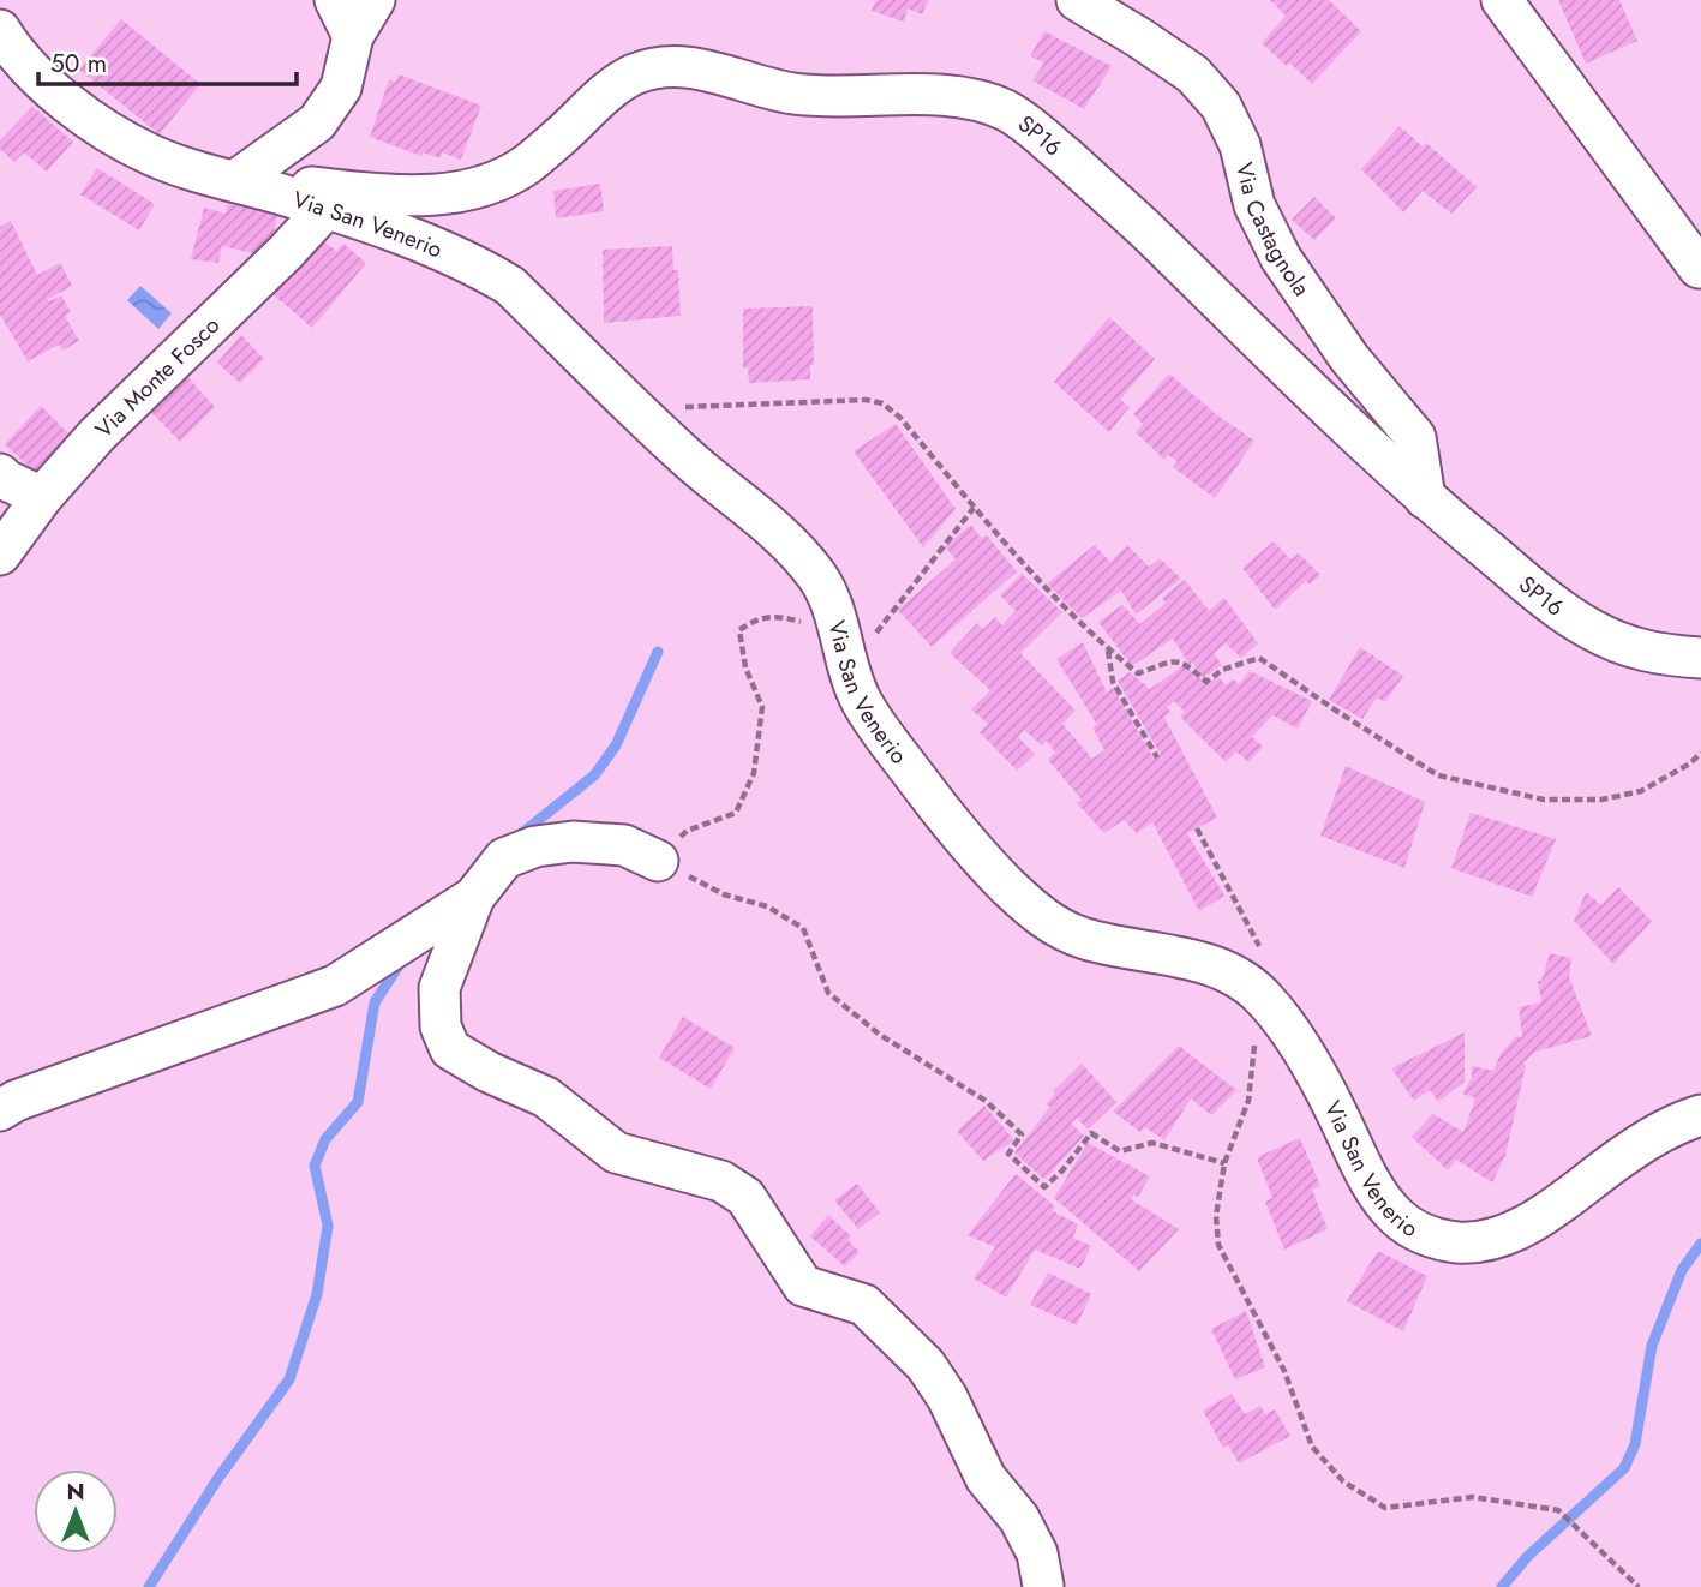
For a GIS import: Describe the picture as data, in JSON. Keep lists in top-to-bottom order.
{
  "streets": {
    "street": [
      "SP16",
      "Via San Venerio",
      "Via Castagnola",
      "Via Monte Fosco"
    ]
  },
  "crossings": [
    ["SP16", "Via San Venerio"],
    ["SP16", "Via Castagnola"],
    ["Via San Venerio", "Via Monte Fosco"]
  ],
  "scale_bar": "50 m",
  "north": "top"
}
